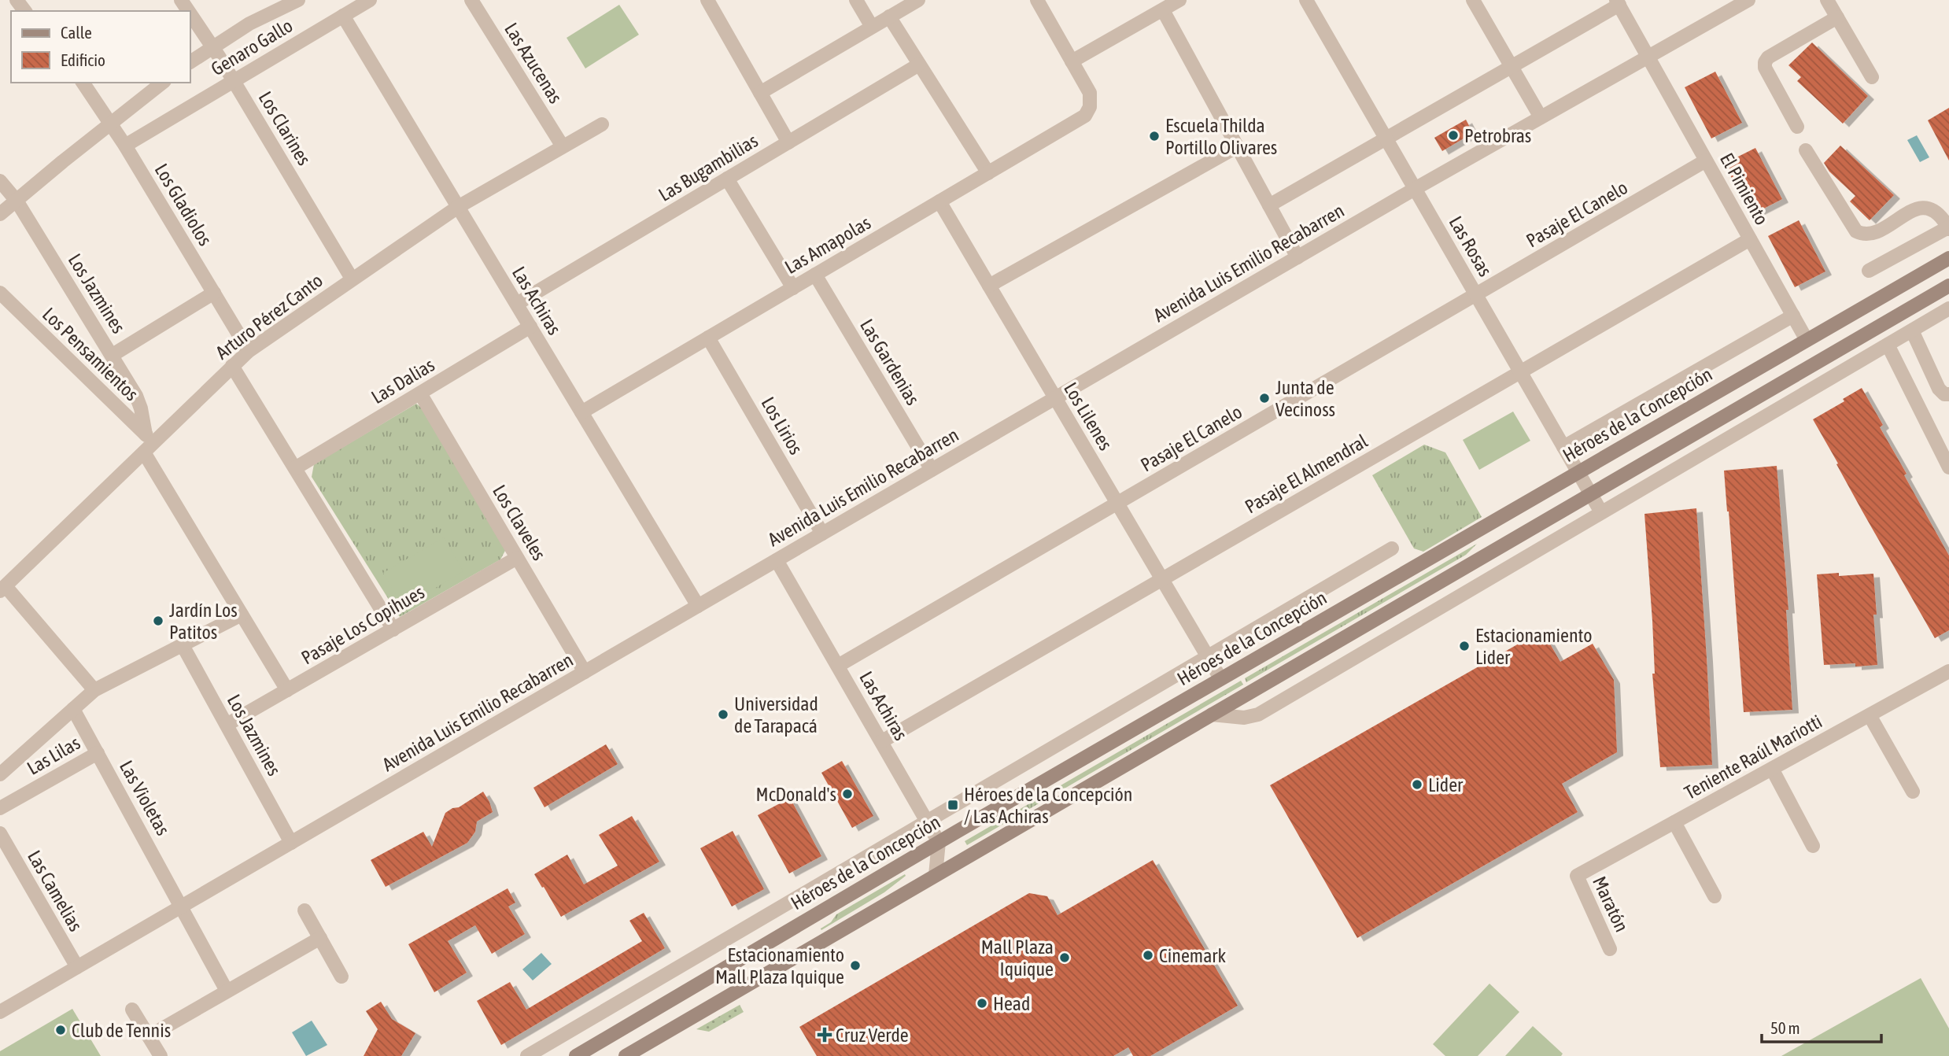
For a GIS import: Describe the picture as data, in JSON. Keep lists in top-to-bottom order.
{
  "streets": {
    "main road": ["Héroes de la Concepción"],
    "street": [
      "Genaro Gallo",
      "Las Azucenas",
      "Los Clarines",
      "Las Bugambilias",
      "El Pimiento",
      "Los Gladiolos",
      "Pasaje El Canelo",
      "Las Amapolas",
      "Las Rosas",
      "Avenida Luis Emilio Recabarren",
      "Los Jazmines",
      "Las Achiras",
      "Arturo Pérez Canto",
      "Los Pensamientos",
      "Las Gardenias",
      "Las Dalias",
      "Los Lilenes",
      "Los Lirios",
      "Pasaje El Almendral",
      "Los Claveles",
      "Pasaje Los Copihues",
      "Las Lilas",
      "Teniente Raúl Mariotti",
      "Las Violetas",
      "Las Camelias",
      "Maratón"
    ]
  },
  "crossings": [
    ["Genaro Gallo", "Los Clarines"],
    ["Genaro Gallo", "Los Gladiolos"],
    ["Genaro Gallo", "Las Achiras"],
    ["Las Azucenas", "Arturo Pérez Canto"],
    ["Los Clarines", "Arturo Pérez Canto"],
    ["Las Bugambilias", "Las Achiras"],
    ["El Pimiento", "Pasaje El Canelo"],
    ["El Pimiento", "Avenida Luis Emilio Recabarren"],
    ["El Pimiento", "Héroes de la Concepción"],
    ["El Pimiento", "Pasaje El Almendral"],
    ["Los Gladiolos", "Arturo Pérez Canto"],
    ["Pasaje El Canelo", "Las Rosas"],
    ["Pasaje El Canelo", "Las Achiras"],
    ["Pasaje El Canelo", "Los Lilenes"],
    ["Las Amapolas", "Las Achiras"],
    ["Las Amapolas", "Las Gardenias"],
    ["Las Amapolas", "Los Lilenes"],
    ["Las Amapolas", "Los Lirios"],
    ["Las Rosas", "Avenida Luis Emilio Recabarren"],
    ["Las Rosas", "Héroes de la Concepción"],
    ["Las Rosas", "Pasaje El Almendral"],
    ["Avenida Luis Emilio Recabarren", "Los Jazmines"],
    ["Avenida Luis Emilio Recabarren", "Las Achiras"],
    ["Avenida Luis Emilio Recabarren", "Las Gardenias"],
    ["Avenida Luis Emilio Recabarren", "Los Lilenes"],
    ["Avenida Luis Emilio Recabarren", "Los Lirios"],
    ["Avenida Luis Emilio Recabarren", "Los Claveles"],
    ["Avenida Luis Emilio Recabarren", "Las Violetas"],
    ["Avenida Luis Emilio Recabarren", "Las Camelias"],
    ["Los Jazmines", "Arturo Pérez Canto"],
    ["Los Jazmines", "Los Pensamientos"],
    ["Los Jazmines", "Pasaje Los Copihues"],
    ["Las Achiras", "Arturo Pérez Canto"],
    ["Las Achiras", "Las Dalias"],
    ["Las Achiras", "Héroes de la Concepción"],
    ["Las Achiras", "Pasaje El Almendral"],
    ["Arturo Pérez Canto", "Los Pensamientos"],
    ["Las Dalias", "Los Claveles"],
    ["Héroes de la Concepción", "Los Lilenes"],
    ["Los Lilenes", "Pasaje El Almendral"],
    ["Los Claveles", "Pasaje Los Copihues"],
    ["Las Lilas", "Las Violetas"],
    ["Teniente Raúl Mariotti", "Maratón"]
  ],
  "places": {
    "other": [
      "Petrobras",
      "Escuela Thilda Portillo Olivares",
      "Junta de Vecinoss",
      "Jardín Los Patitos",
      "Estacionamiento Lider",
      "Universidad de Tarapacá",
      "Lider",
      "McDonald's",
      "Cinemark",
      "Mall Plaza Iquique",
      "Estacionamiento Mall Plaza Iquique",
      "Head",
      "Club de Tennis"
    ],
    "transit": ["Héroes de la Concepción / Las Achiras"],
    "health": ["Cruz Verde"]
  },
  "legend": ["Calle", "Edificio"],
  "scale_bar": "50 m"
}
